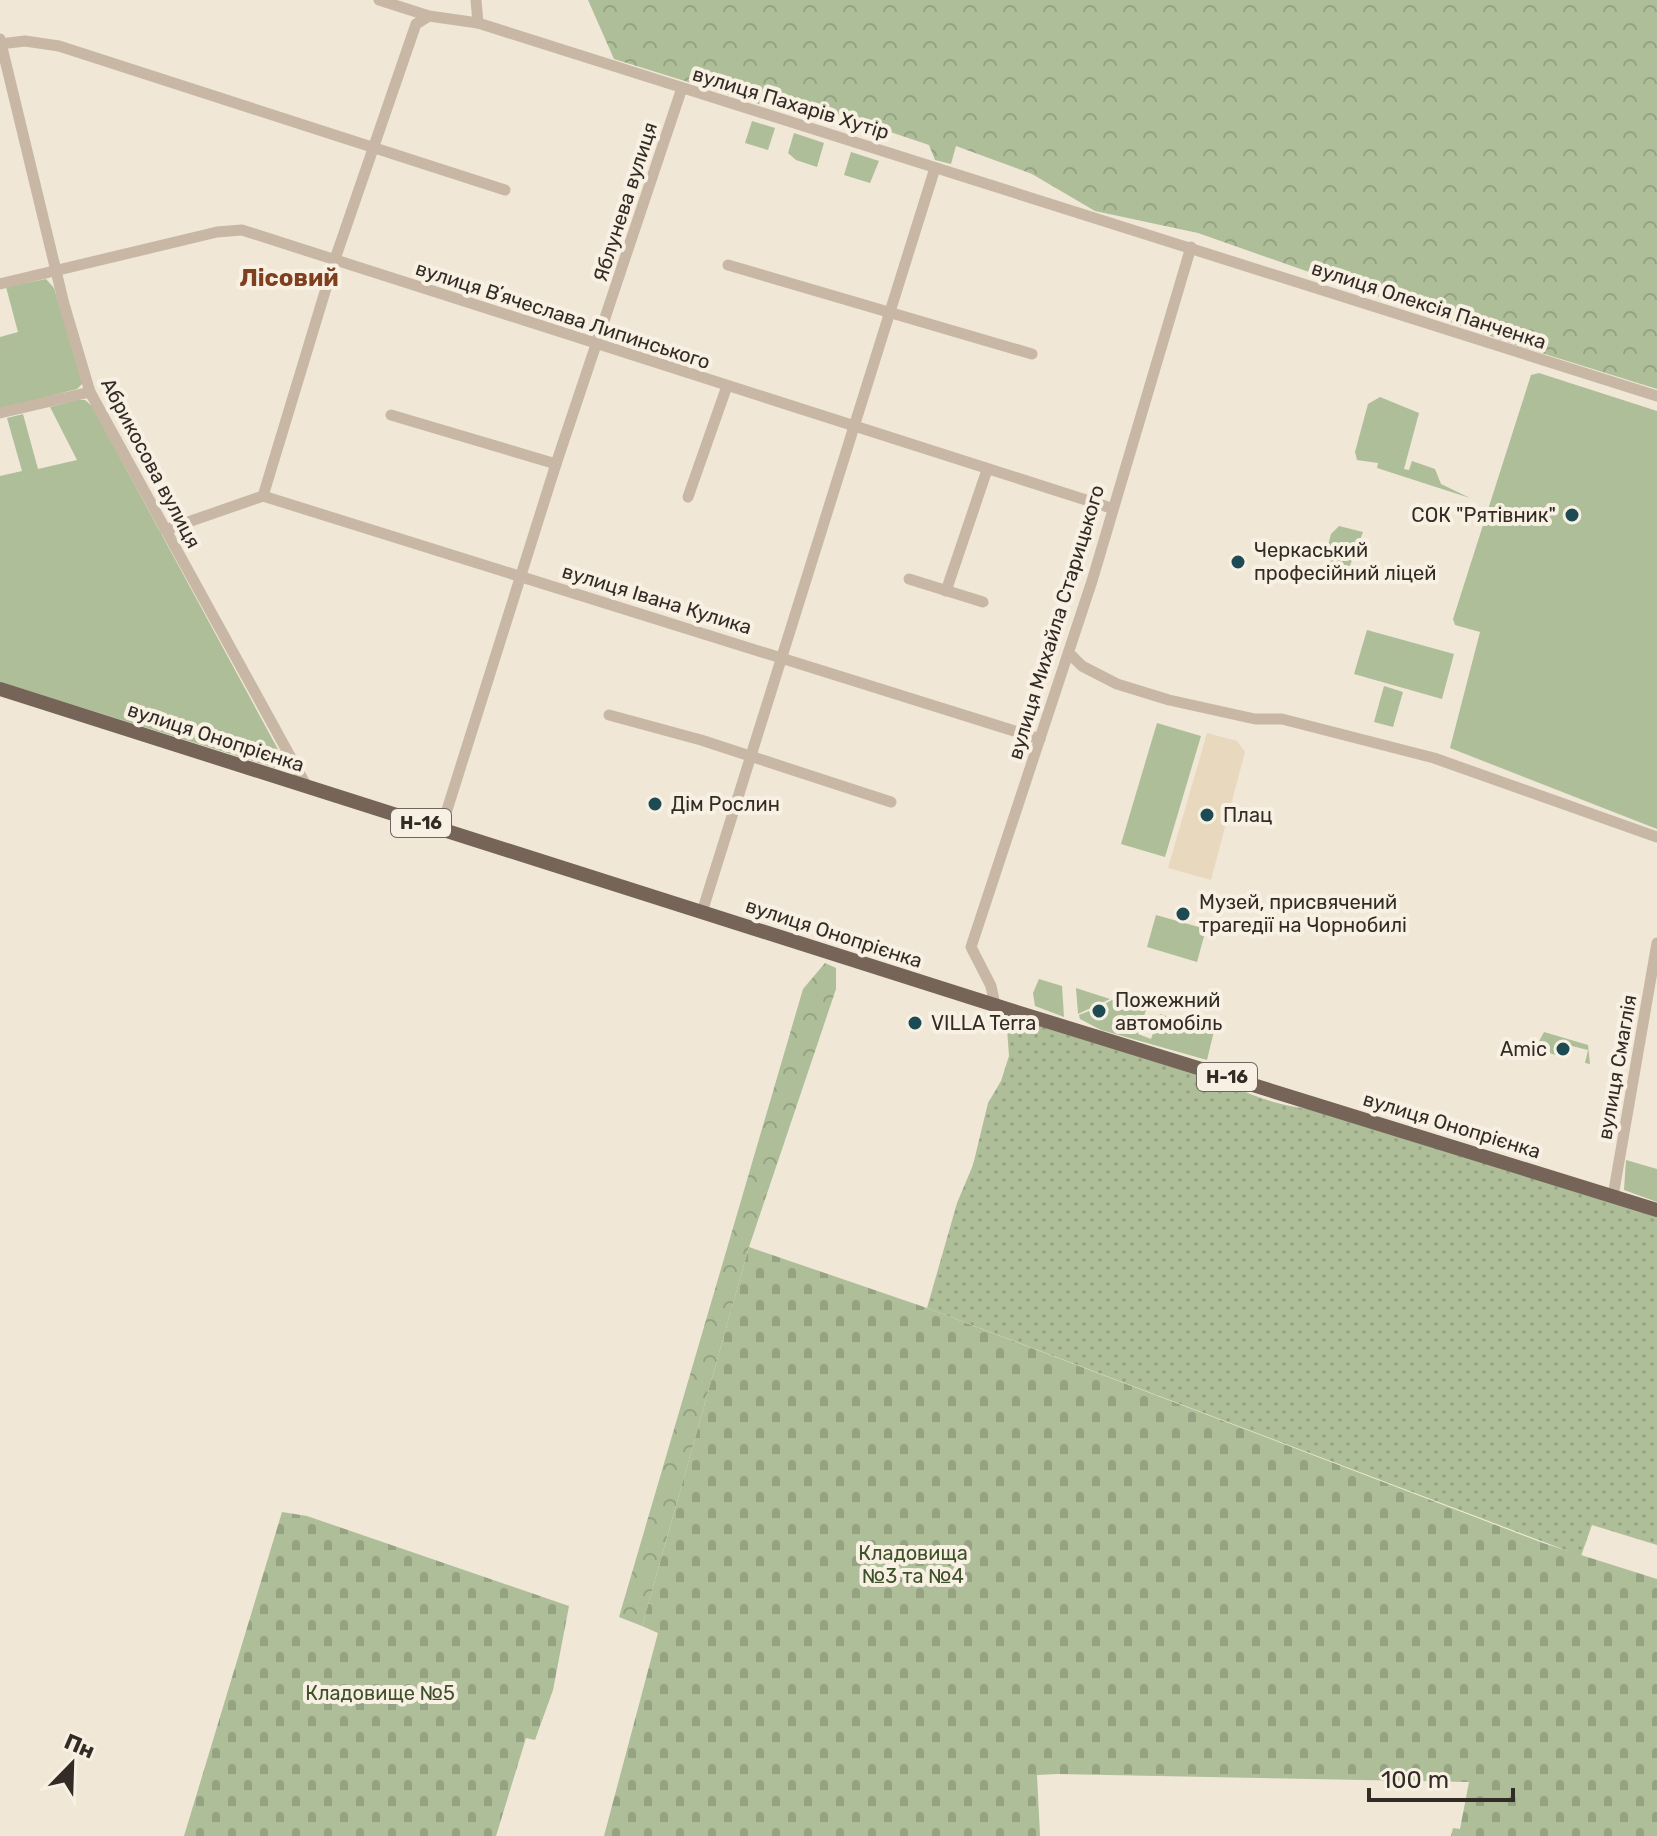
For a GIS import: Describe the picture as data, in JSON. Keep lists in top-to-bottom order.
{
  "streets": {
    "main road": ["вулиця Онопрієнка", "Н-16"],
    "street": [
      "вулиця Пахарів Хутір",
      "Яблунева вулиця",
      "вулиця Олексія Панченка",
      "вулиця Вʼячеслава Липинського",
      "Абрикосова вулиця",
      "вулиця Івана Кулика",
      "вулиця Михайла Старицького",
      "вулиця Смаглія"
    ]
  },
  "crossings": [
    ["вулиця Пахарів Хутір", "Яблунева вулиця"],
    ["вулиця Пахарів Хутір", "вулиця Олексія Панченка"],
    ["вулиця Пахарів Хутір", "вулиця Михайла Старицького"],
    ["Яблунева вулиця", "вулиця Вʼячеслава Липинського"],
    ["Яблунева вулиця", "вулиця Івана Кулика"],
    ["Яблунева вулиця", "вулиця Онопрієнка"],
    ["вулиця Олексія Панченка", "вулиця Михайла Старицького"],
    ["вулиця Вʼячеслава Липинського", "Абрикосова вулиця"],
    ["вулиця Вʼячеслава Липинського", "вулиця Михайла Старицького"],
    ["Абрикосова вулиця", "вулиця Онопрієнка"],
    ["вулиця Івана Кулика", "вулиця Михайла Старицького"],
    ["вулиця Михайла Старицького", "вулиця Онопрієнка"],
    ["вулиця Онопрієнка", "вулиця Смаглія"]
  ],
  "districts": ["Лісовий"],
  "parks": ["Кладовища №3 та №4", "Кладовище №5"],
  "places": [
    "СОК \"Рятівник\"",
    "Черкаський професійний ліцей",
    "Дім Рослин",
    "Плац",
    "Музей, присвячений трагедії на Чорнобилі",
    "Пожежний автомобіль",
    "VILLA Terra",
    "Amic"
  ],
  "scale_bar": "100 m",
  "north": "top right"
}
